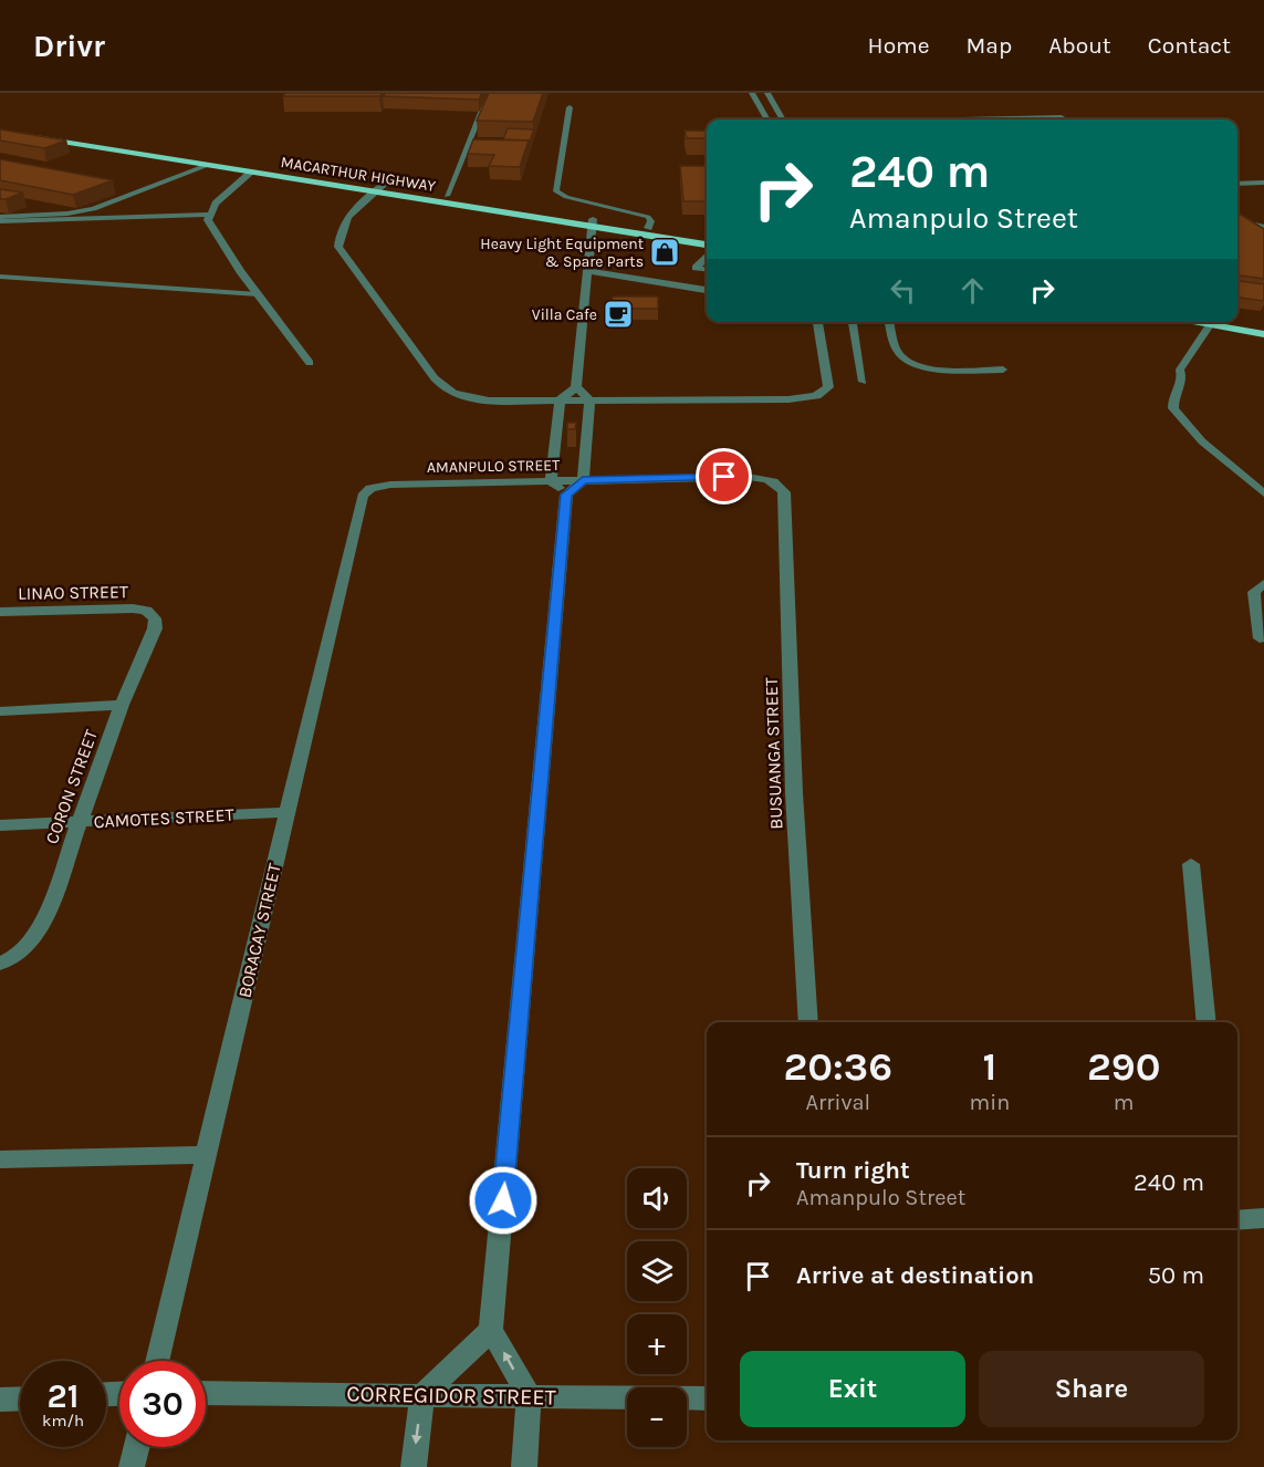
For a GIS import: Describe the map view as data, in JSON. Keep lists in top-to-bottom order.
{
  "streets": {
    "highway": ["MACARTHUR HIGHWAY"],
    "street": [
      "AMANPULO STREET",
      "LINAO STREET",
      "BUSUANGA STREET",
      "CORON STREET",
      "CAMOTES STREET",
      "BORACAY STREET",
      "CORREGIDOR STREET"
    ]
  },
  "crossings": [
    ["AMANPULO STREET", "BUSUANGA STREET"],
    ["AMANPULO STREET", "BORACAY STREET"],
    ["LINAO STREET", "CORON STREET"],
    ["CORON STREET", "CAMOTES STREET"],
    ["CAMOTES STREET", "BORACAY STREET"]
  ],
  "places": {
    "shop": ["Heavy Light Equipment & Spare Parts"],
    "cafe": ["Villa Cafe"]
  },
  "page": {
    "header": "Drivr",
    "nav": [
      "Home",
      "Map",
      "About",
      "Contact"
    ],
    "turn": ["240 m", "Amanpulo Street"],
    "eta": [
      "20:36",
      "Arrival",
      "1",
      "min",
      "290",
      "m"
    ],
    "list": [
      {
        "name": "Turn right",
        "note": "Amanpulo Street",
        "value": "240 m"
      },
      {
        "name": "Arrive at destination",
        "value": "50 m"
      }
    ],
    "map_buttons": ["+", "−"],
    "buttons": ["Exit", "Share"],
    "speed": "21 km/h",
    "limit": "30"
  }
}
